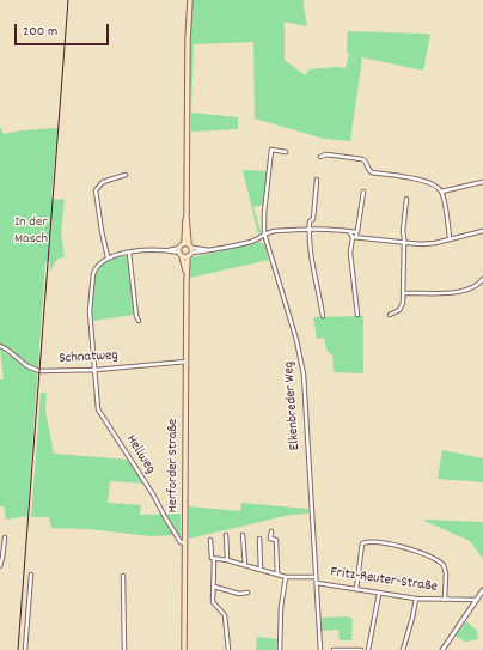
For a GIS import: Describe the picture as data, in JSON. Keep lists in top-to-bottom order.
{
  "streets": {
    "main road": ["Herforder Straße"],
    "street": [
      "Schnatweg",
      "Elkenbreder Weg",
      "Hellweg",
      "Fritz-Reuter-Straße"
    ]
  },
  "crossings": [
    ["Schnatweg", "Hellweg"],
    ["Schnatweg", "Herforder Straße"],
    ["Elkenbreder Weg", "Fritz-Reuter-Straße"],
    ["Hellweg", "Herforder Straße"]
  ],
  "parks": ["In der Masch"],
  "scale_bar": "200 m"
}
